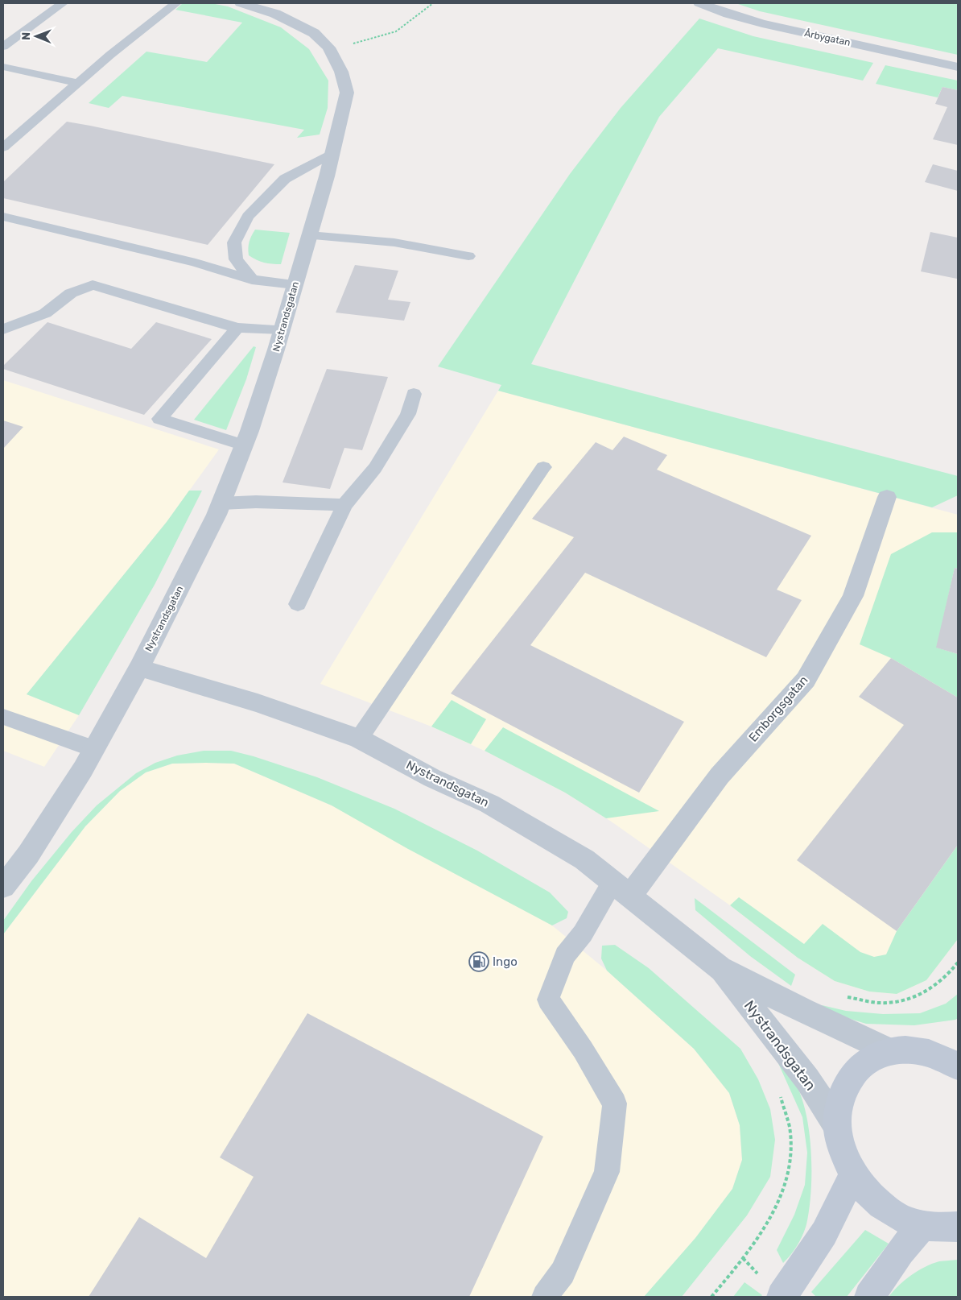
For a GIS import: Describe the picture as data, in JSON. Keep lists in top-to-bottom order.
{
  "streets": {
    "street": ["Årbygatan", "Nystrandsgatan", "Emborgsgatan"]
  },
  "crossings": [
    ["Nystrandsgatan", "Emborgsgatan"]
  ],
  "places": {
    "fuel station": ["Ingo"]
  },
  "north": "left"
}
